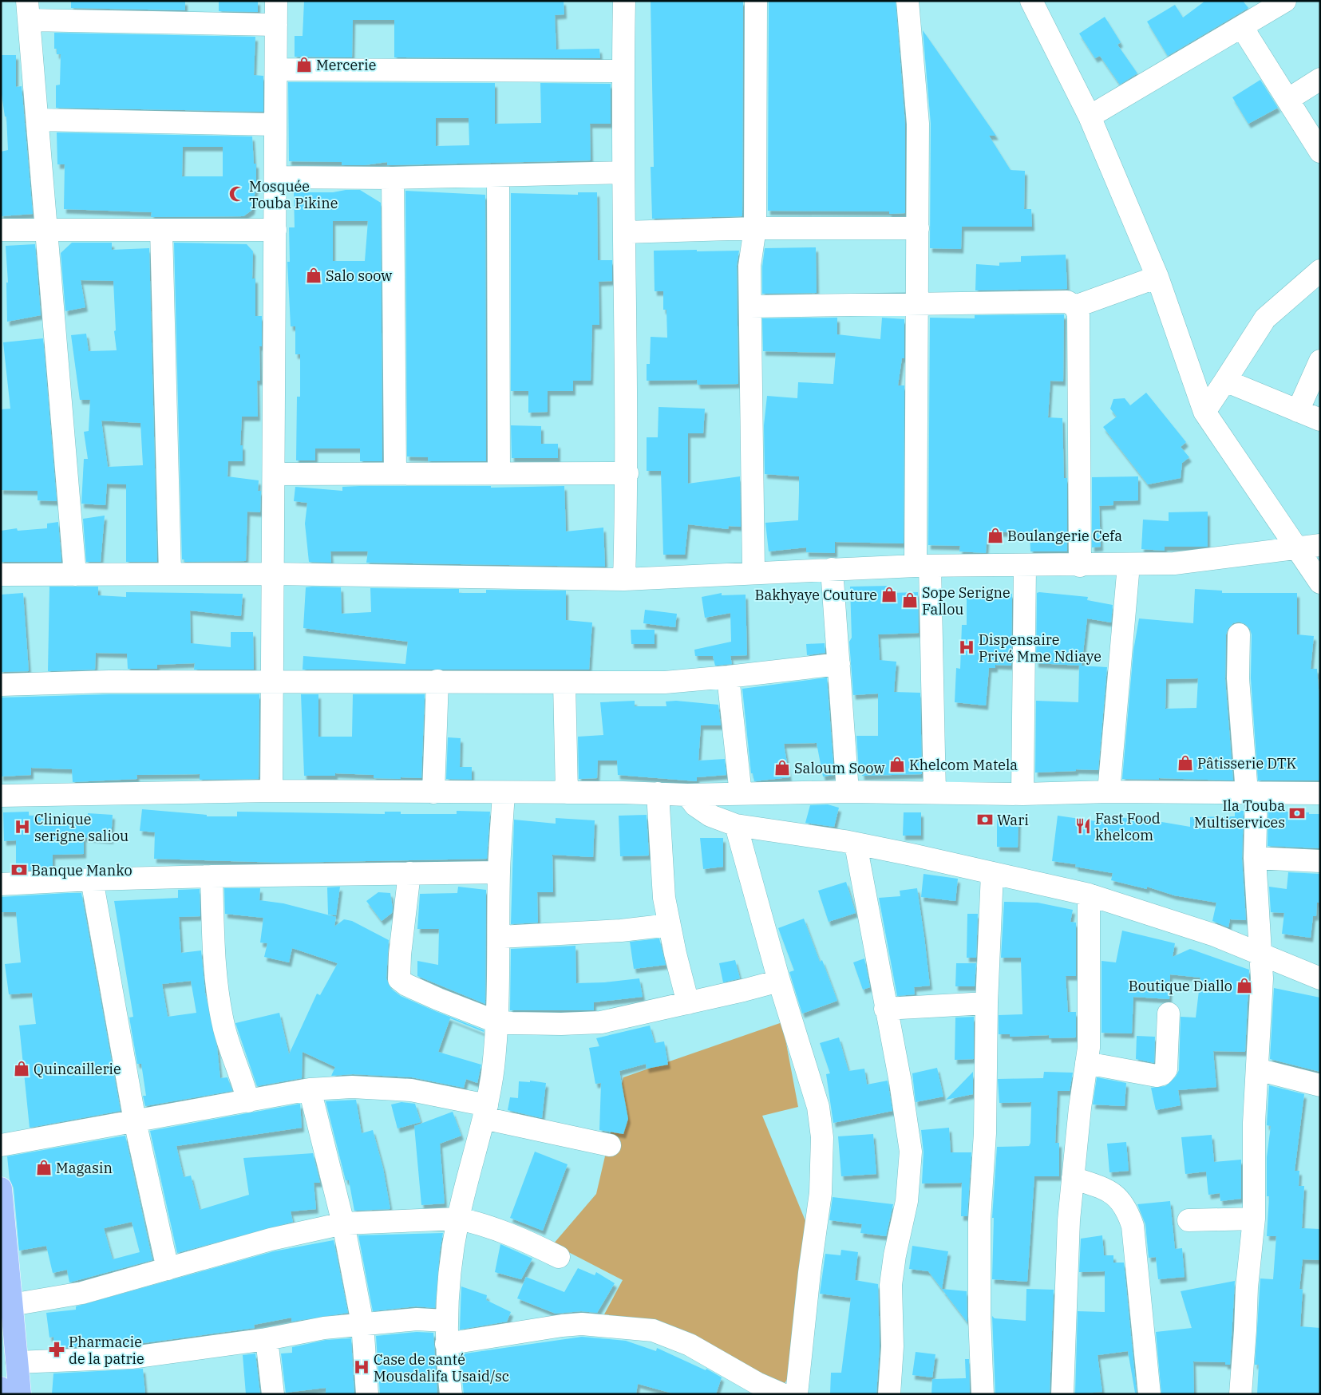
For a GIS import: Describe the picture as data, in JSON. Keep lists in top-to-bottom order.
{
  "places": {
    "shop": [
      "Mercerie",
      "Salo soow",
      "Boulangerie Cefa",
      "Bakhyaye Couture",
      "Sope Serigne Fallou",
      "Pâtisserie DTK",
      "Khelcom Matela",
      "Saloum Soow",
      "Boutique Diallo",
      "Quincaillerie",
      "Magasin"
    ],
    "mosque": ["Mosquée Touba Pikine"],
    "hospital": ["Dispensaire Privé Mme Ndiaye", "Clinique serigne saliou", "Case de santé Mousdalifa Usaid/sc"],
    "bank": ["Ila Touba Multiservices", "Wari", "Banque Manko"],
    "restaurant": ["Fast Food khelcom"],
    "pharmacy": ["Pharmacie de la patrie"]
  }
}
